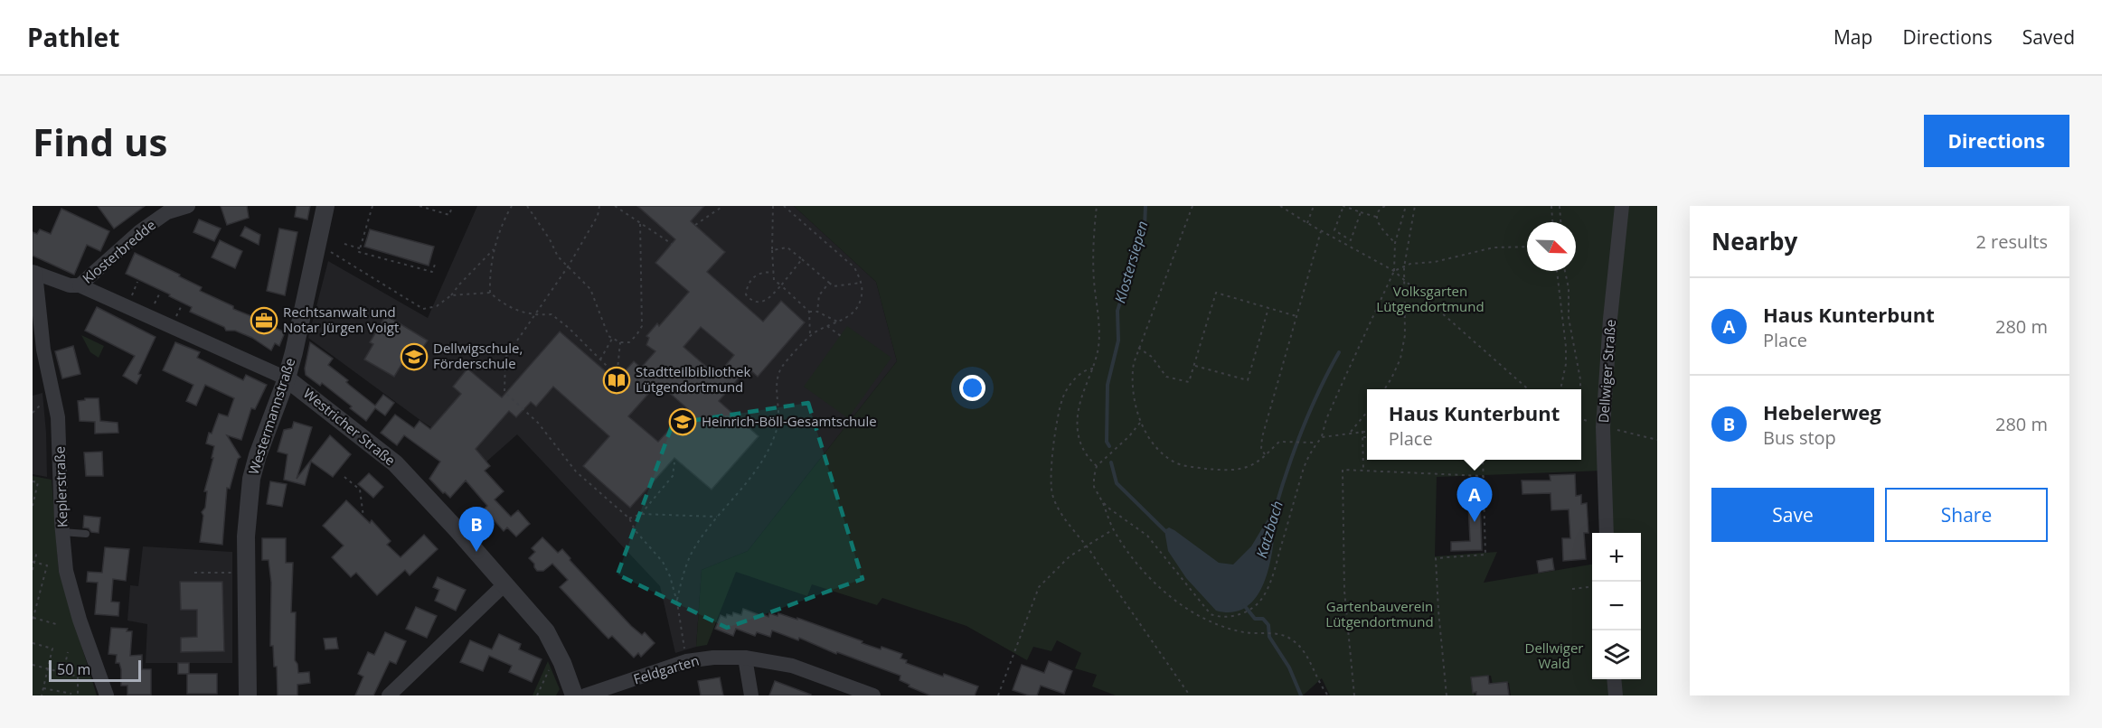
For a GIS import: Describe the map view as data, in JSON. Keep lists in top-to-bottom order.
{
  "streets": {
    "street": [
      "Klosterbredde",
      "Dellwiger Straße",
      "Westermannstraße",
      "Westricher Straße",
      "Keplerstraße",
      "Feldgarten"
    ]
  },
  "crossings": [
    ["Klosterbredde", "Westricher Straße"],
    ["Westermannstraße", "Westricher Straße"],
    ["Westricher Straße", "Keplerstraße"]
  ],
  "water": ["Klostersiepen", "Katzbach"],
  "parks": ["Volksgarten Lütgendortmund", "Gartenbauverein Lütgendortmund", "Dellwiger Wald"],
  "places": {
    "office": ["Rechtsanwalt und Notar Jürgen Voigt"],
    "school or university": ["Dellwigschule, Förderschule", "Heinrich-Böll-Gesamtschule"],
    "library": ["Stadtteilbibliothek Lütgendortmund"]
  },
  "scale_bar": "50 m",
  "north": "bottom right",
  "page": {
    "header": "Pathlet",
    "nav": ["Map", "Directions", "Saved"],
    "buttons": [
      "Directions",
      ["Save", "Share"]
    ],
    "title": "Find us",
    "heading": ["Nearby", "2 results"],
    "list": [
      {
        "mark": "A",
        "name": "Haus Kunterbunt",
        "note": "Place",
        "value": "280 m"
      },
      {
        "mark": "B",
        "name": "Hebelerweg",
        "note": "Bus stop",
        "value": "280 m"
      }
    ],
    "popup": ["Haus Kunterbunt", "Place"],
    "pins": ["A", "B"],
    "map_buttons": ["+", "−"],
    "scale": "50 m"
  }
}
